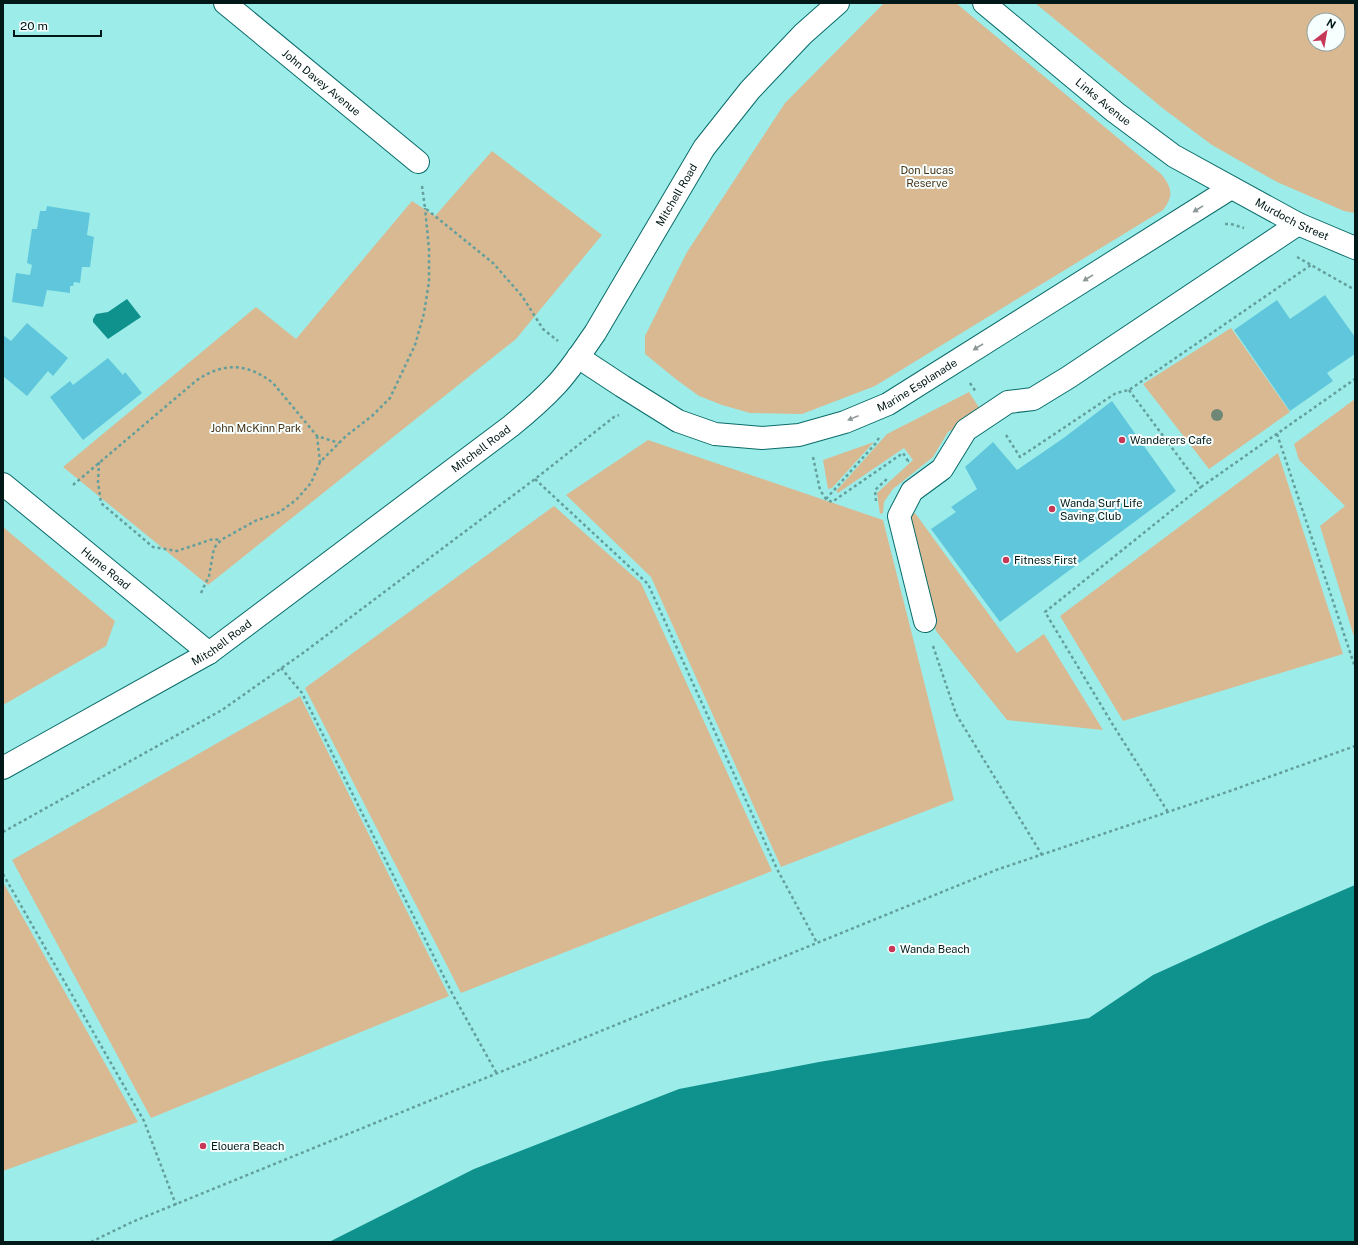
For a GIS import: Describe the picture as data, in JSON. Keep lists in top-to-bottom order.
{
  "streets": {
    "street": [
      "John Davey Avenue",
      "Links Avenue",
      "Mitchell Road",
      "Murdoch Street",
      "Marine Esplanade",
      "Hume Road"
    ]
  },
  "crossings": [
    ["Links Avenue", "Murdoch Street"],
    ["Links Avenue", "Marine Esplanade"],
    ["Mitchell Road", "Marine Esplanade"],
    ["Mitchell Road", "Hume Road"],
    ["Murdoch Street", "Marine Esplanade"]
  ],
  "parks": ["Don Lucas Reserve", "John McKinn Park"],
  "places": [
    "Wanderers Cafe",
    "Wanda Surf Life Saving Club",
    "Fitness First",
    "Wanda Beach",
    "Elouera Beach"
  ],
  "scale_bar": "20 m",
  "north": "top right"
}
